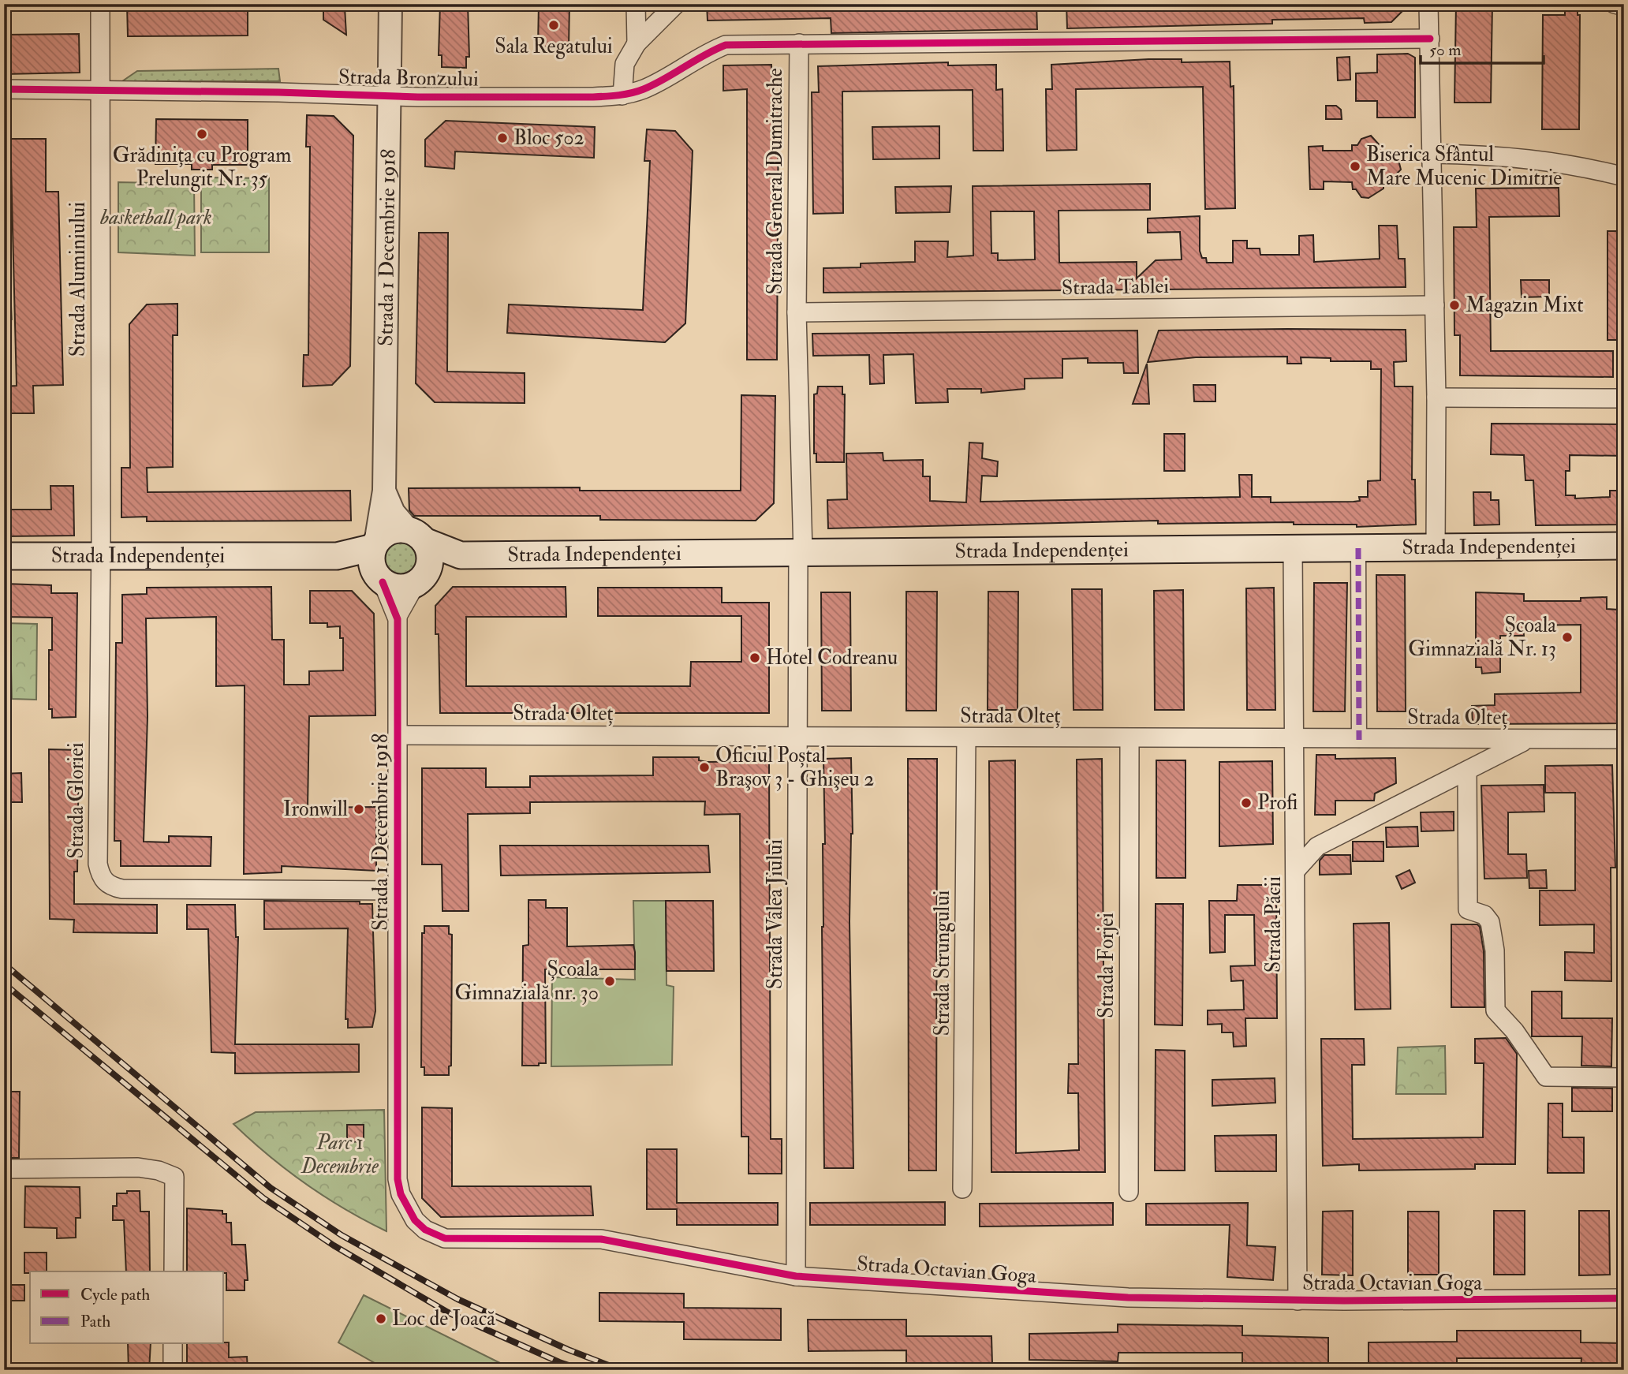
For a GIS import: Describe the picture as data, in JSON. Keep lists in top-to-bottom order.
{
  "streets": {
    "main road": ["Strada Independenței"],
    "street": [
      "Strada Bronzului",
      "Strada General Dumitrache",
      "Strada 1 Decembrie 1918",
      "Strada Aluminiului",
      "Strada Tablei",
      "Strada Olteț",
      "Strada Gloriei",
      "Strada Valea Jiului",
      "Strada Păcii",
      "Strada Strungului",
      "Strada Forjei",
      "Strada Octavian Goga"
    ]
  },
  "crossings": [
    ["Strada Bronzului", "Strada General Dumitrache"],
    ["Strada Bronzului", "Strada 1 Decembrie 1918"],
    ["Strada Bronzului", "Strada Aluminiului"],
    ["Strada General Dumitrache", "Strada Tablei"],
    ["Strada General Dumitrache", "Strada Independenței"],
    ["Strada General Dumitrache", "Strada Valea Jiului"],
    ["Strada 1 Decembrie 1918", "Strada Independenței"],
    ["Strada 1 Decembrie 1918", "Strada Olteț"],
    ["Strada 1 Decembrie 1918", "Strada Gloriei"],
    ["Strada 1 Decembrie 1918", "Strada Octavian Goga"],
    ["Strada Aluminiului", "Strada Independenței"],
    ["Strada Aluminiului", "Strada Gloriei"],
    ["Strada Independenței", "Strada Gloriei"],
    ["Strada Independenței", "Strada Valea Jiului"],
    ["Strada Independenței", "Strada Păcii"],
    ["Strada Olteț", "Strada Valea Jiului"],
    ["Strada Olteț", "Strada Păcii"],
    ["Strada Olteț", "Strada Strungului"],
    ["Strada Olteț", "Strada Forjei"],
    ["Strada Valea Jiului", "Strada Octavian Goga"],
    ["Strada Păcii", "Strada Octavian Goga"]
  ],
  "parks": ["basketball park", "Parc 1 Decembrie"],
  "places": [
    "Sala Regatului",
    "Grădinița cu Program Prelungit Nr. 35",
    "Bloc 502",
    "Biserica Sfântul Mare Mucenic Dimitrie",
    "Magazin Mixt",
    "Școala Gimnazială Nr. 13",
    "Hotel Codreanu",
    "Oficiul Poștal Braşov 3 - Ghişeu 2",
    "Profi",
    "Ironwill",
    "Școala Gimnazială nr. 30",
    "Loc de Joacă"
  ],
  "legend": ["Cycle path", "Path"],
  "scale_bar": "50 m"
}
